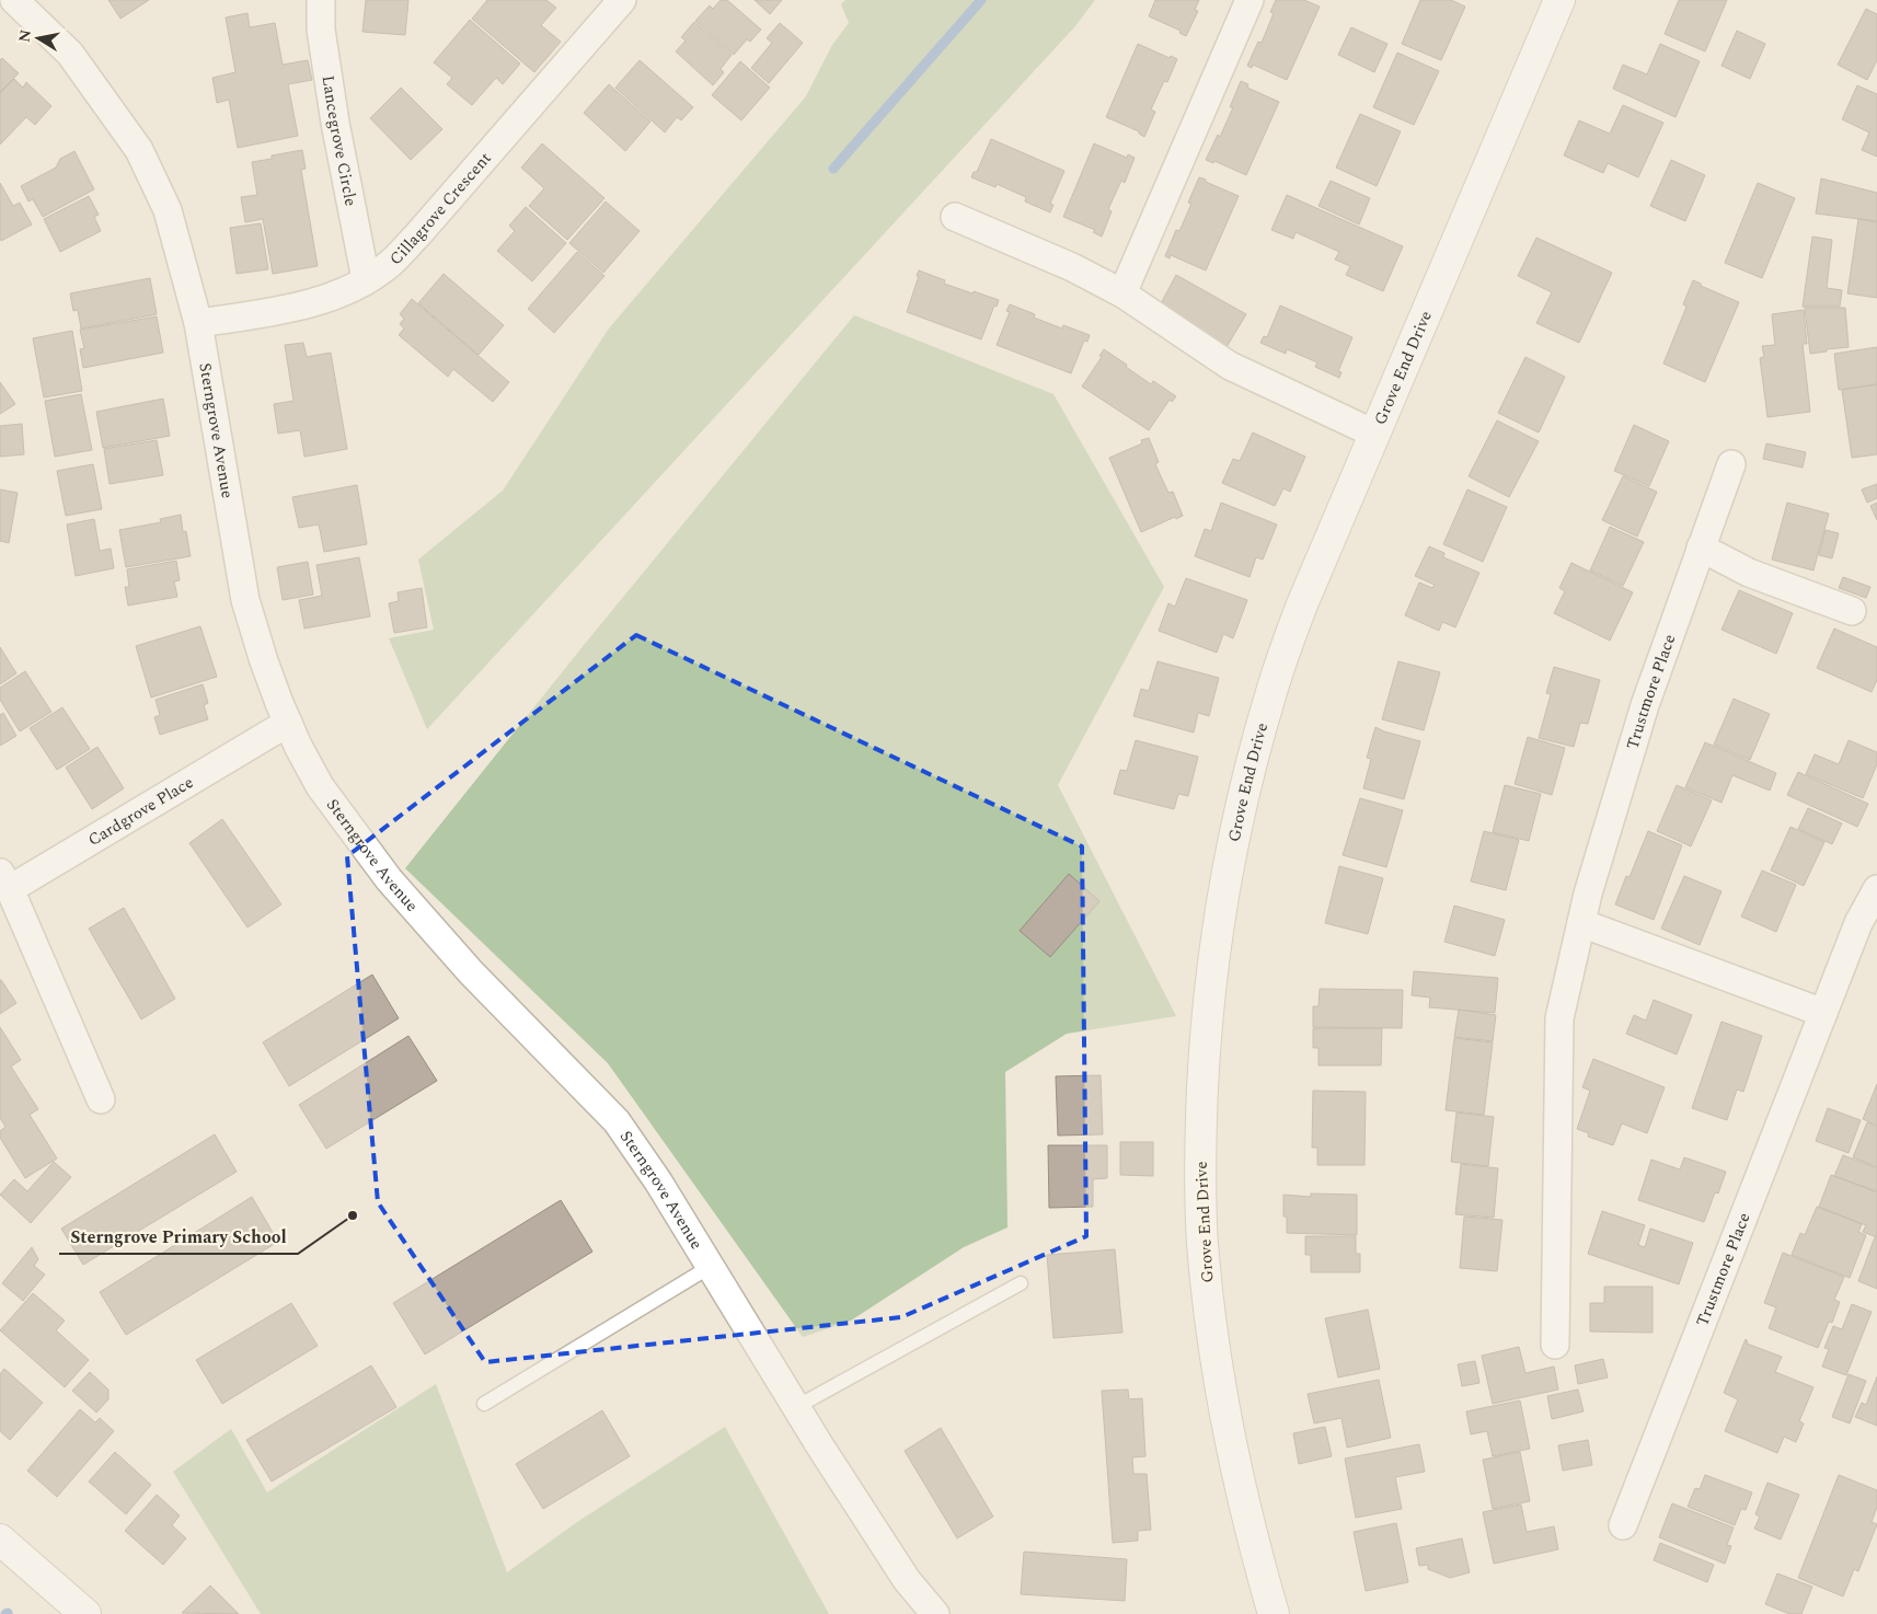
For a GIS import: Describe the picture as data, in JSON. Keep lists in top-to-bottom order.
{
  "streets": {
    "street": [
      "Lancegrove Circle",
      "Cillagrove Crescent",
      "Grove End Drive",
      "Sterngrove Avenue",
      "Trustmore Place",
      "Cardgrove Place"
    ]
  },
  "crossings": [
    ["Lancegrove Circle", "Cillagrove Crescent"],
    ["Cillagrove Crescent", "Sterngrove Avenue"],
    ["Sterngrove Avenue", "Cardgrove Place"]
  ],
  "places": ["Sterngrove Primary School"],
  "north": "left"
}
